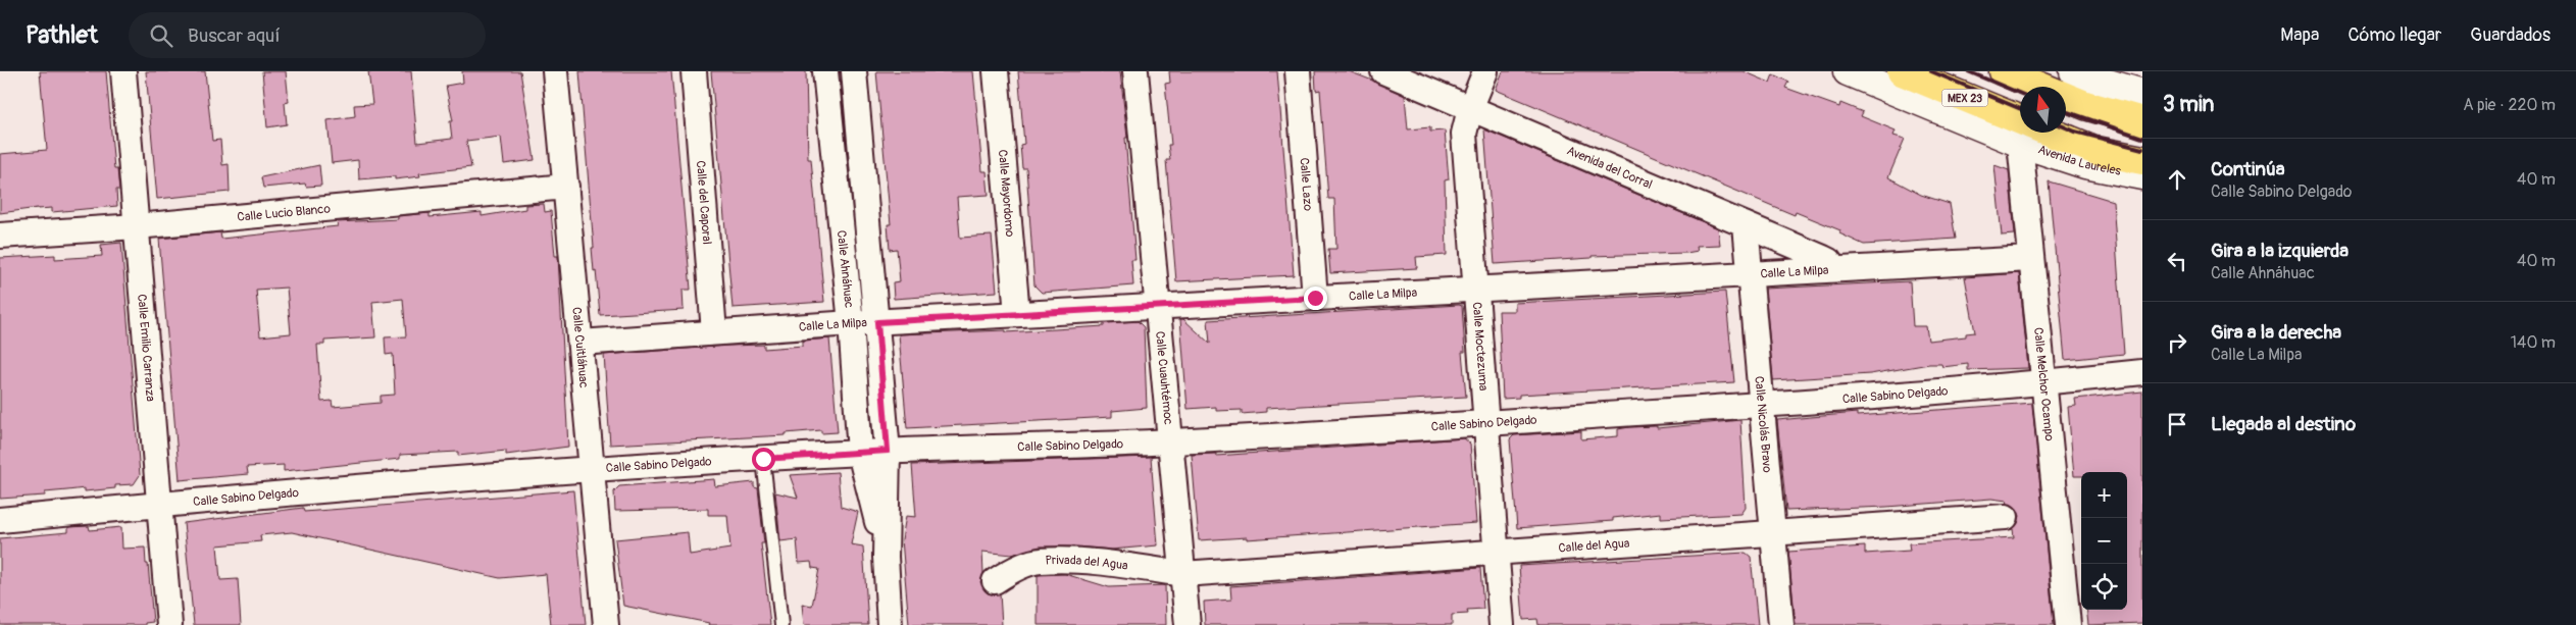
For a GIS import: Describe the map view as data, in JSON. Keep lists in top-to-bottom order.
{
  "streets": {
    "main road": ["MEX 23", "Avenida Laureles"],
    "street": [
      "Avenida del Corral",
      "Calle Lazo",
      "Calle Mayordomo",
      "Calle del Caporal",
      "Calle Lucio Blanco",
      "Calle Ahnáhuac",
      "Calle La Milpa",
      "Calle Moctezuma",
      "Calle Emilio Carranza",
      "Calle Cuitláhuac",
      "Calle Cuauhtémoc",
      "Calle Melchor Ocampo",
      "Calle Sabino Delgado",
      "Calle Nicolás Bravo",
      "Calle del Agua",
      "Privada del Agua"
    ]
  },
  "crossings": [
    ["Avenida del Corral", "Calle La Milpa"],
    ["Avenida del Corral", "Calle Moctezuma"],
    ["Avenida del Corral", "Calle Nicolás Bravo"],
    ["Calle Lazo", "Calle La Milpa"],
    ["Calle Mayordomo", "Calle La Milpa"],
    ["Calle del Caporal", "Calle La Milpa"],
    ["Calle Lucio Blanco", "Calle Emilio Carranza"],
    ["Calle Lucio Blanco", "Calle Cuitláhuac"],
    ["Calle Ahnáhuac", "Calle La Milpa"],
    ["Calle Ahnáhuac", "Calle Sabino Delgado"],
    ["Calle La Milpa", "Calle Moctezuma"],
    ["Calle La Milpa", "Calle Cuitláhuac"],
    ["Calle La Milpa", "Calle Cuauhtémoc"],
    ["Calle La Milpa", "Calle Melchor Ocampo"],
    ["Calle La Milpa", "Calle Nicolás Bravo"],
    ["Calle Moctezuma", "Calle Sabino Delgado"],
    ["Calle Moctezuma", "Calle del Agua"],
    ["Calle Emilio Carranza", "Calle Sabino Delgado"],
    ["Calle Cuitláhuac", "Calle Sabino Delgado"],
    ["Calle Cuauhtémoc", "Calle Sabino Delgado"],
    ["Calle Cuauhtémoc", "Calle del Agua"],
    ["Calle Cuauhtémoc", "Privada del Agua"],
    ["Calle Melchor Ocampo", "Calle Sabino Delgado"],
    ["Calle Sabino Delgado", "Calle Nicolás Bravo"],
    ["Calle Nicolás Bravo", "Calle del Agua"],
    ["Calle del Agua", "Privada del Agua"]
  ],
  "north": "top",
  "page": {
    "header": "Pathlet",
    "search": "Buscar aquí",
    "nav": ["Mapa", "Cómo llegar", "Guardados"],
    "heading": ["3 min", "A pie · 220 m"],
    "list": [
      ["Continúa", "Calle Sabino Delgado", "40 m"],
      ["Gira a la izquierda", "Calle Ahnáhuac", "40 m"],
      ["Gira a la derecha", "Calle La Milpa", "140 m"],
      "Llegada al destino"
    ],
    "map_buttons": ["+", "−"]
  }
}
